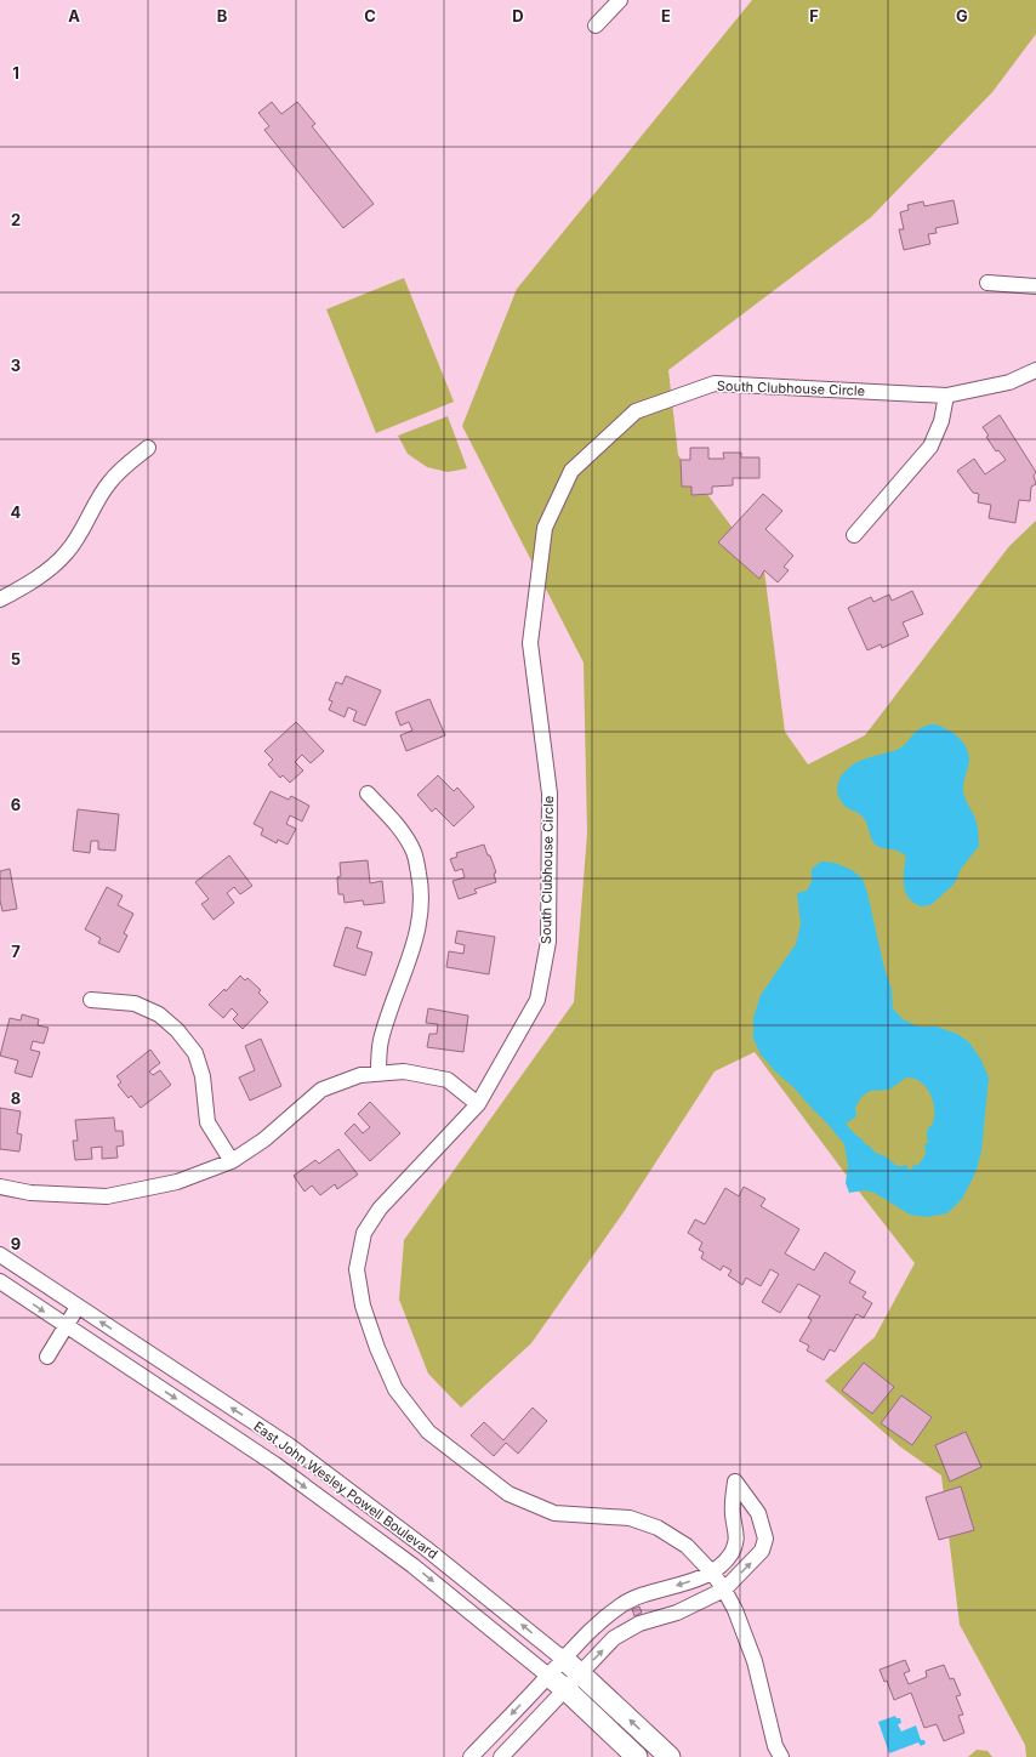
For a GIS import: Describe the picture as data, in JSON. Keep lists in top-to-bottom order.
{
  "streets": {
    "street": ["South Clubhouse Circle", "East John Wesley Powell Boulevard"]
  },
  "grid": {
    "columns": [
      "A",
      "B",
      "C",
      "D",
      "E",
      "F",
      "G"
    ],
    "rows": [
      "1",
      "2",
      "3",
      "4",
      "5",
      "6",
      "7",
      "8",
      "9"
    ]
  }
}
